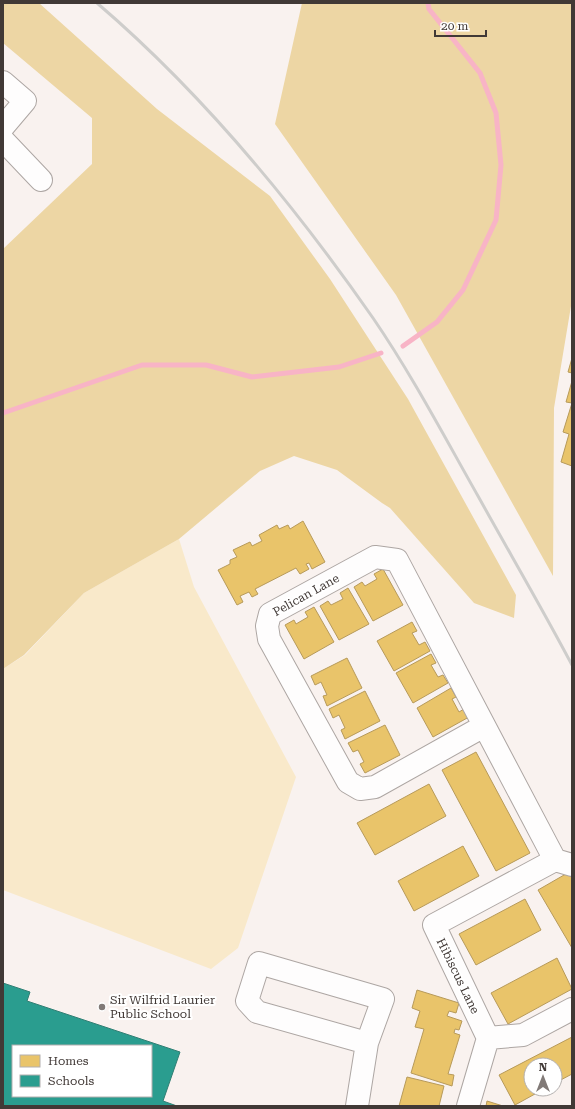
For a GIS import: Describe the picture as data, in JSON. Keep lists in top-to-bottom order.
{
  "streets": {
    "street": ["Pelican Lane", "Hibiscus Lane"]
  },
  "crossings": [
    ["Pelican Lane", "Hibiscus Lane"]
  ],
  "places": ["Sir Wilfrid Laurier Public School"],
  "legend": ["Homes", "Schools"],
  "scale_bar": "20 m",
  "north": "top"
}
